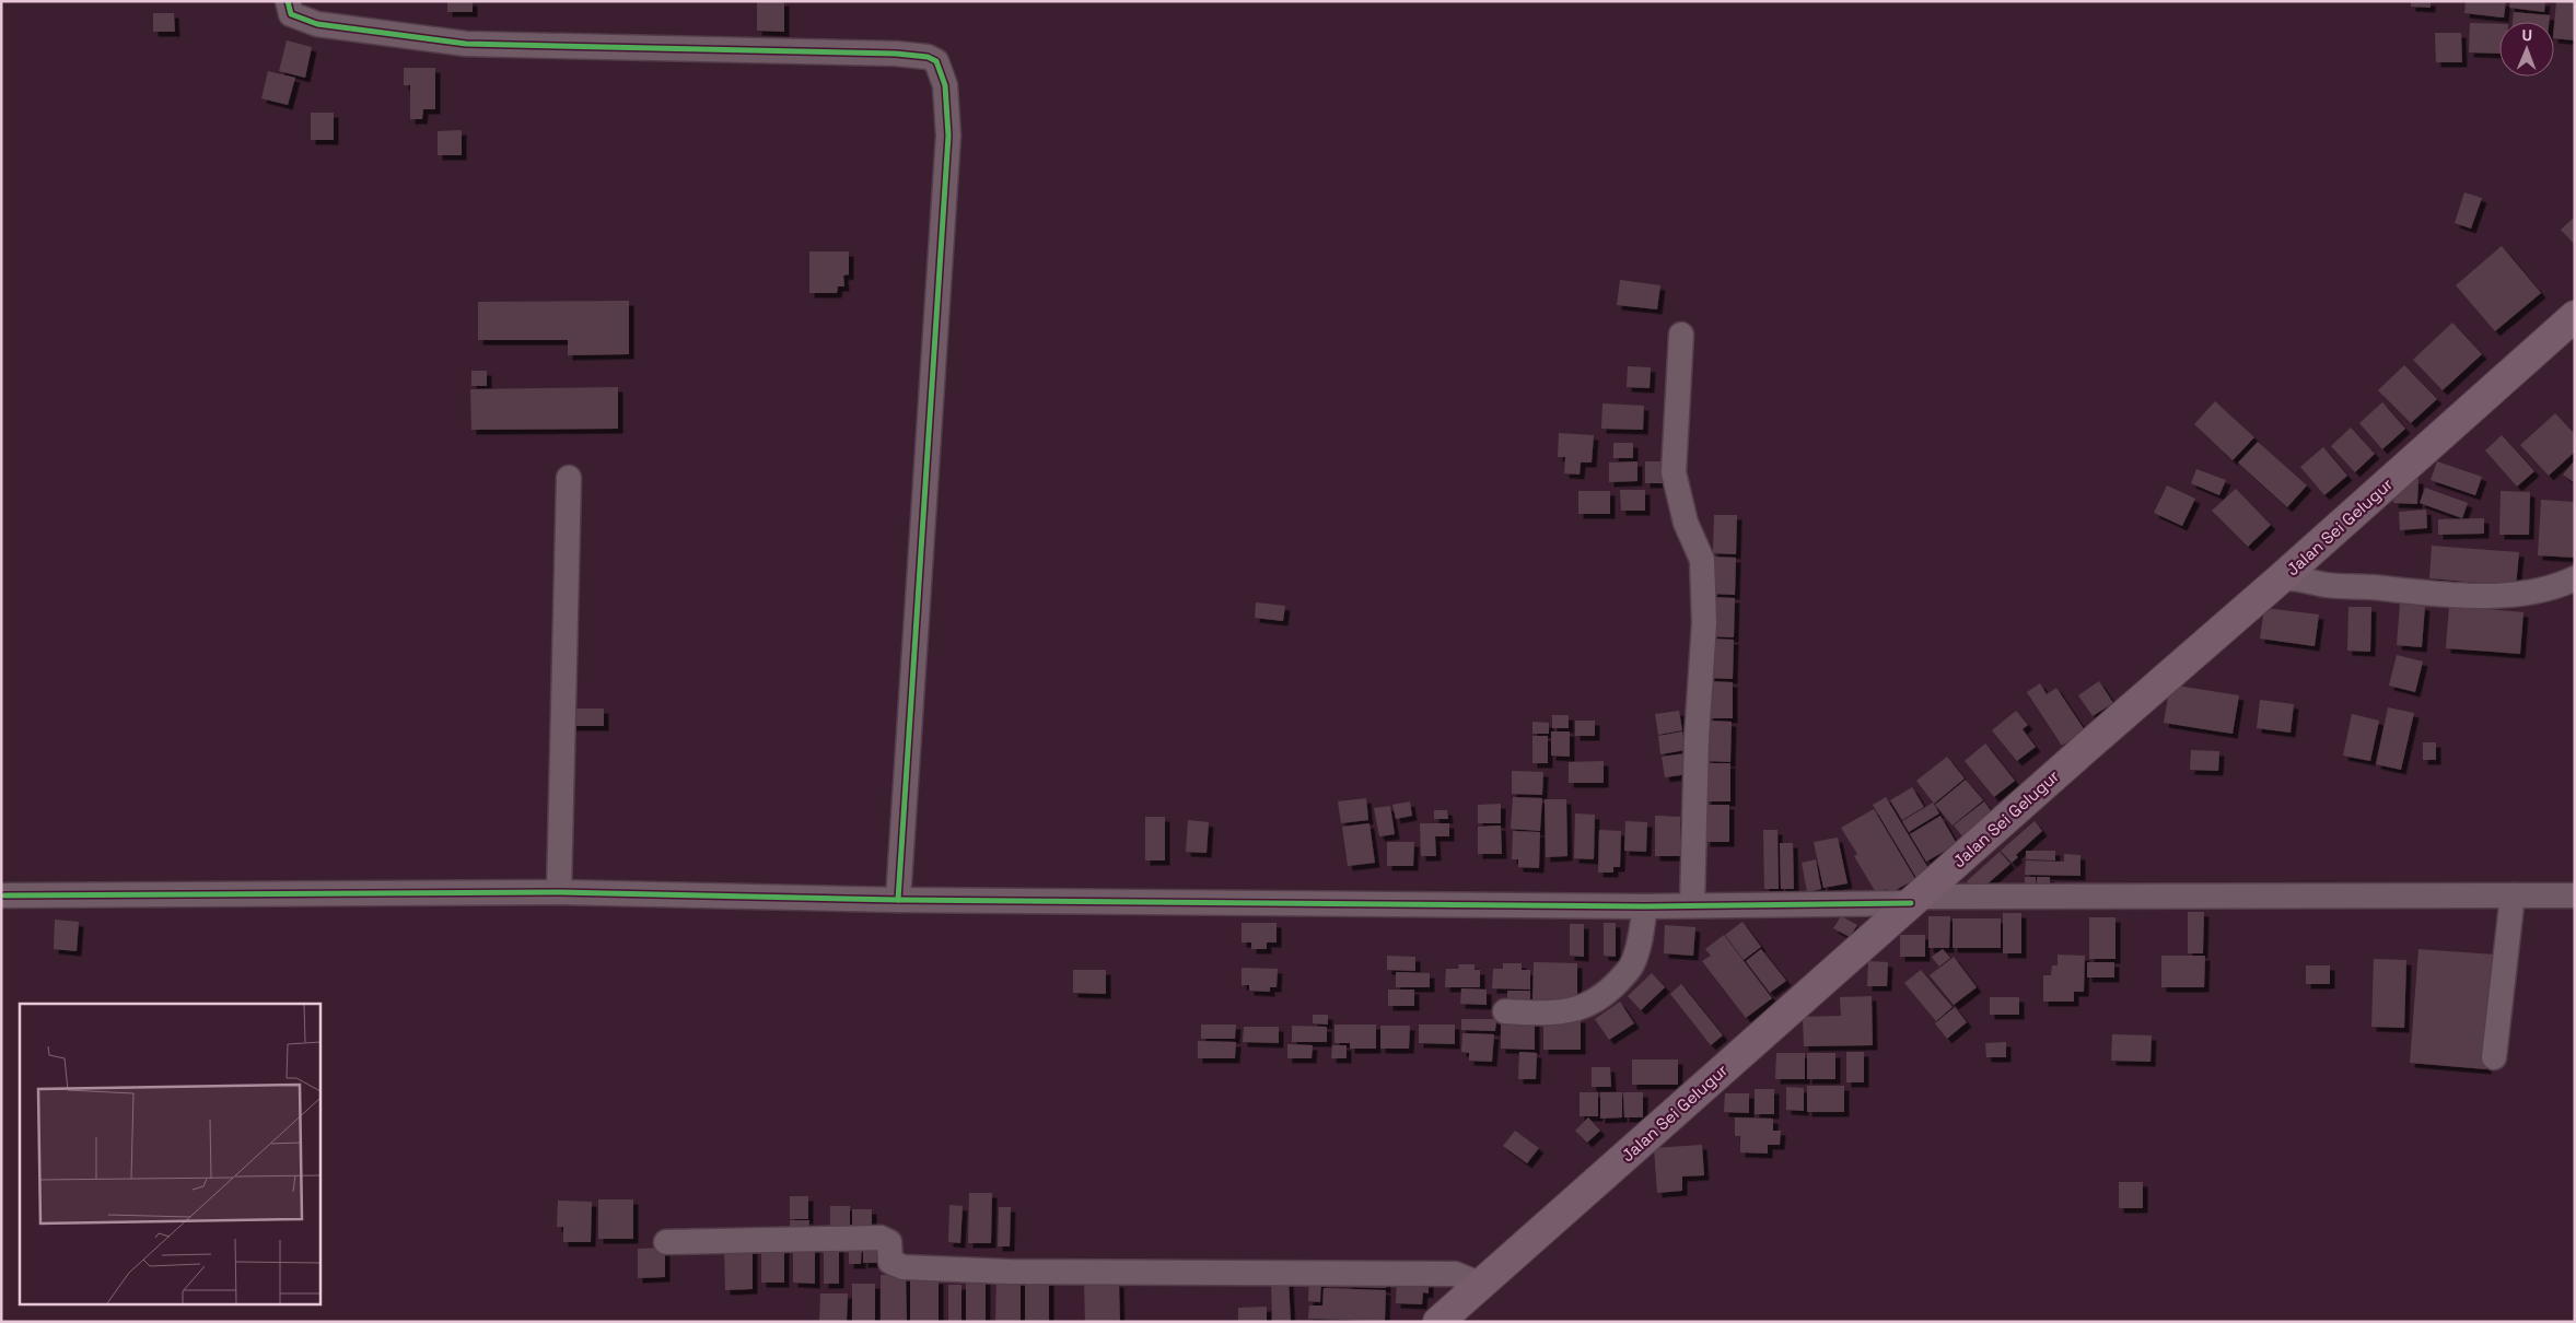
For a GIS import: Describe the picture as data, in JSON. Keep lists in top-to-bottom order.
{
  "streets": {
    "main road": ["Jalan Sei Gelugur"]
  },
  "north": "top"
}
